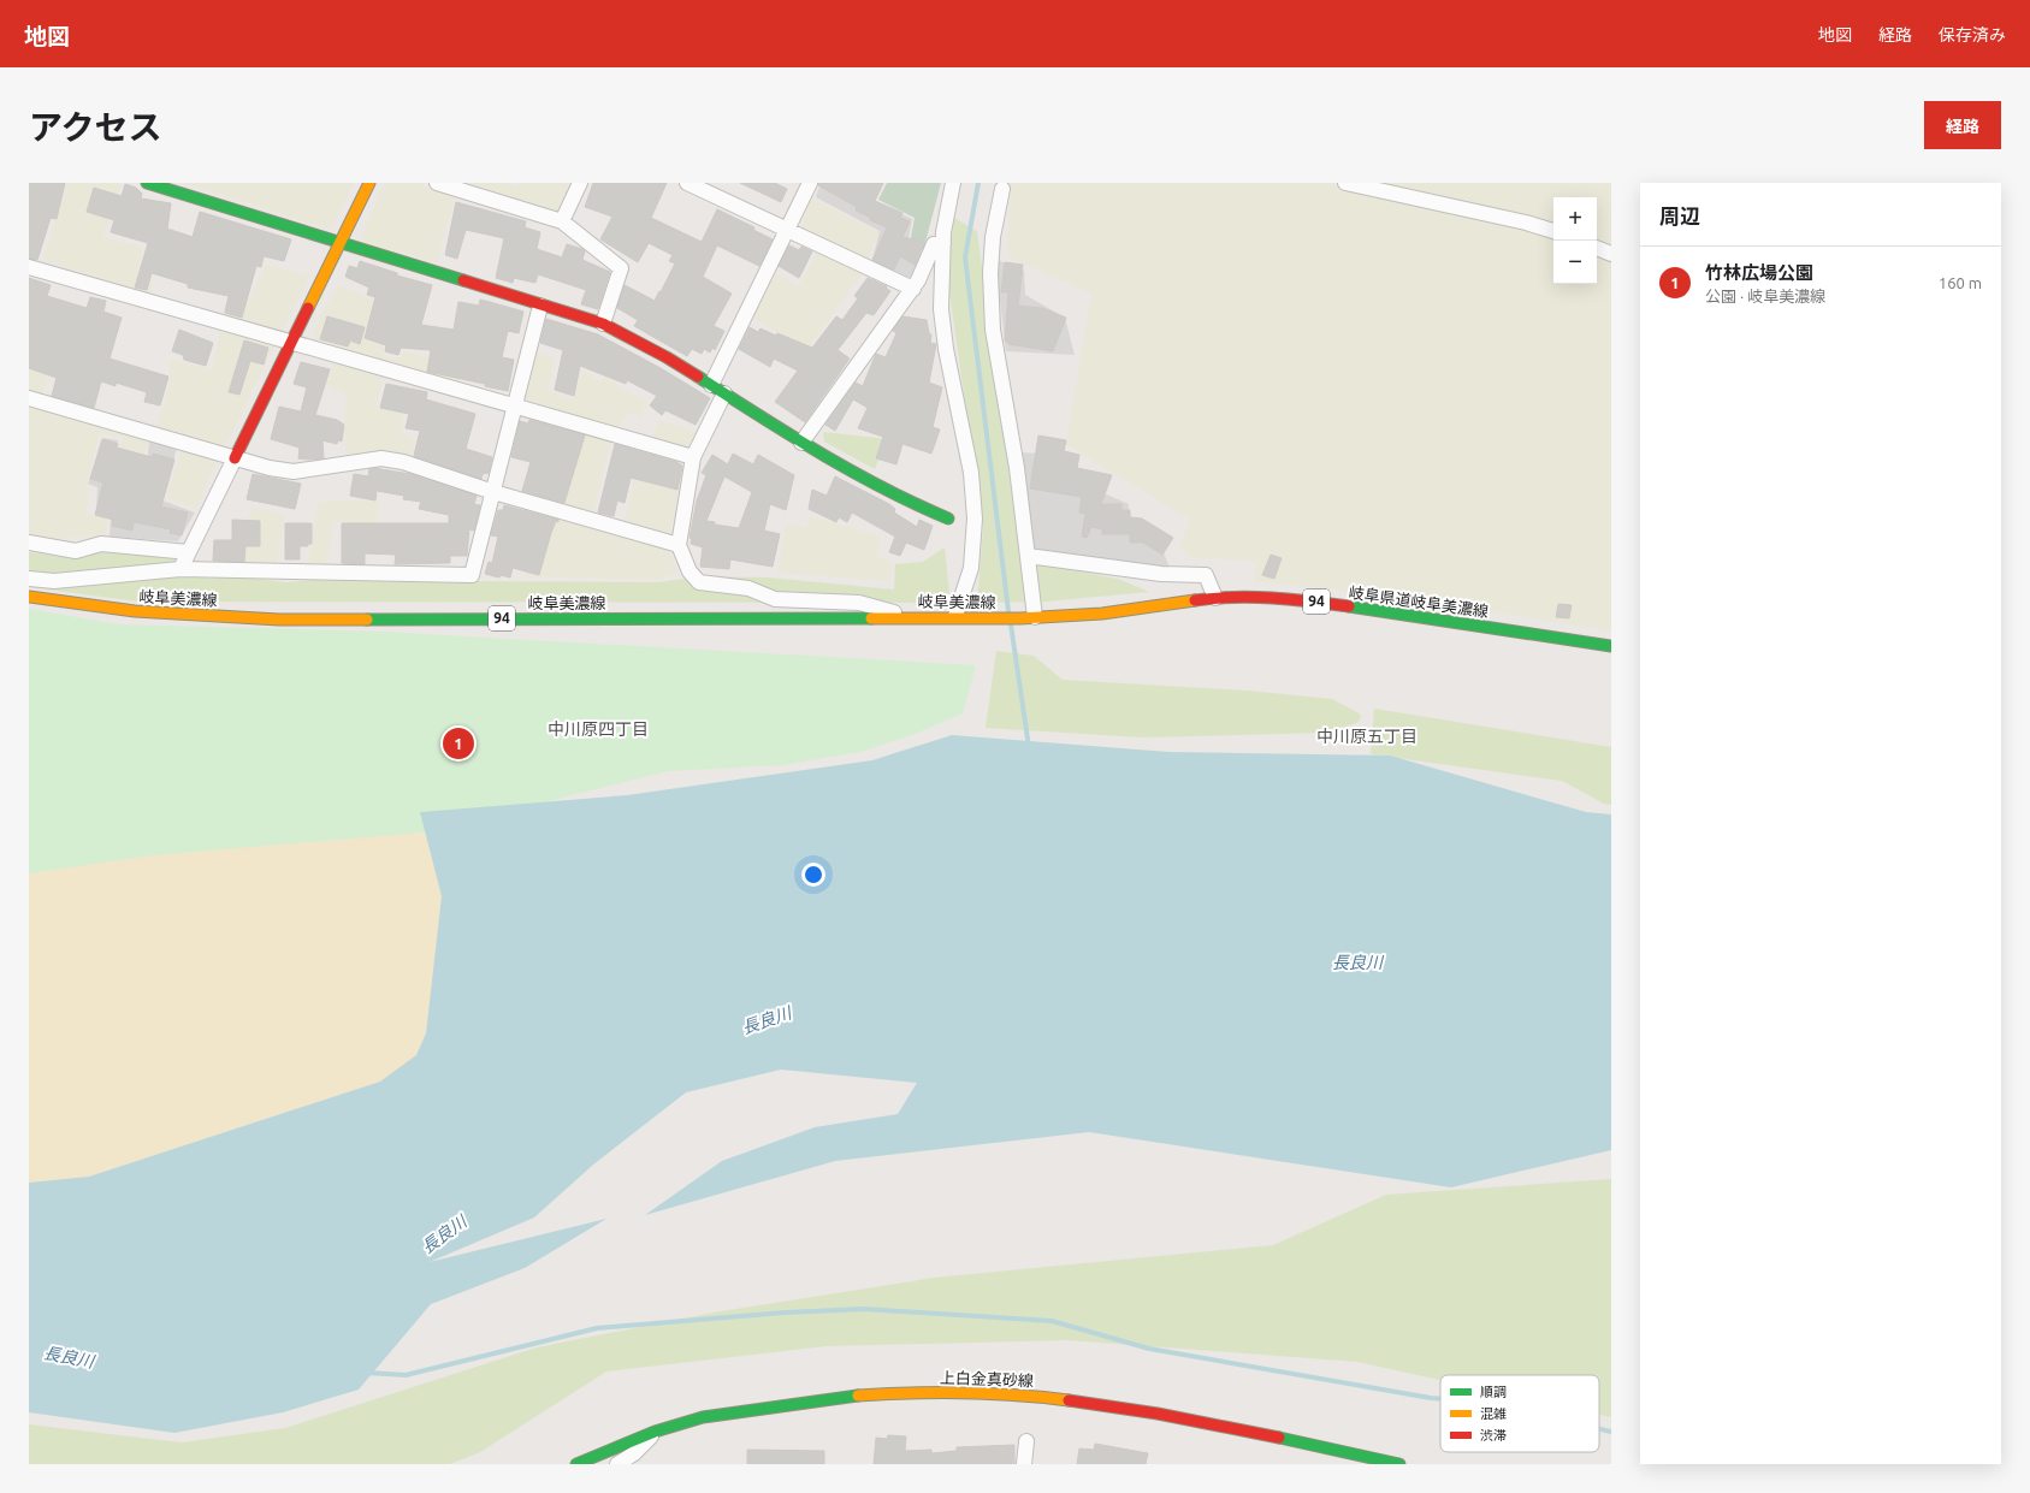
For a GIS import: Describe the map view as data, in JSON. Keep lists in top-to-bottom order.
{
  "streets": {
    "main road": [
      "岐阜美濃線",
      "94",
      "岐阜県道岐阜美濃線",
      "上白金真砂線"
    ]
  },
  "crossings": [
    ["岐阜美濃線", "岐阜県道岐阜美濃線"]
  ],
  "districts": ["中川原四丁目", "中川原五丁目"],
  "water": ["長良川"],
  "legend": ["順調", "混雑", "渋滞"],
  "page": {
    "header": "地図",
    "nav": ["地図", "経路", "保存済み"],
    "title": "アクセス",
    "buttons": "経路",
    "heading": "周辺",
    "map_buttons": ["+", "−"],
    "list": [
      {
        "mark": "1",
        "name": "竹林広場公園",
        "note": "公園 · 岐阜美濃線",
        "value": "160 m"
      }
    ],
    "pins": "1"
  }
}
